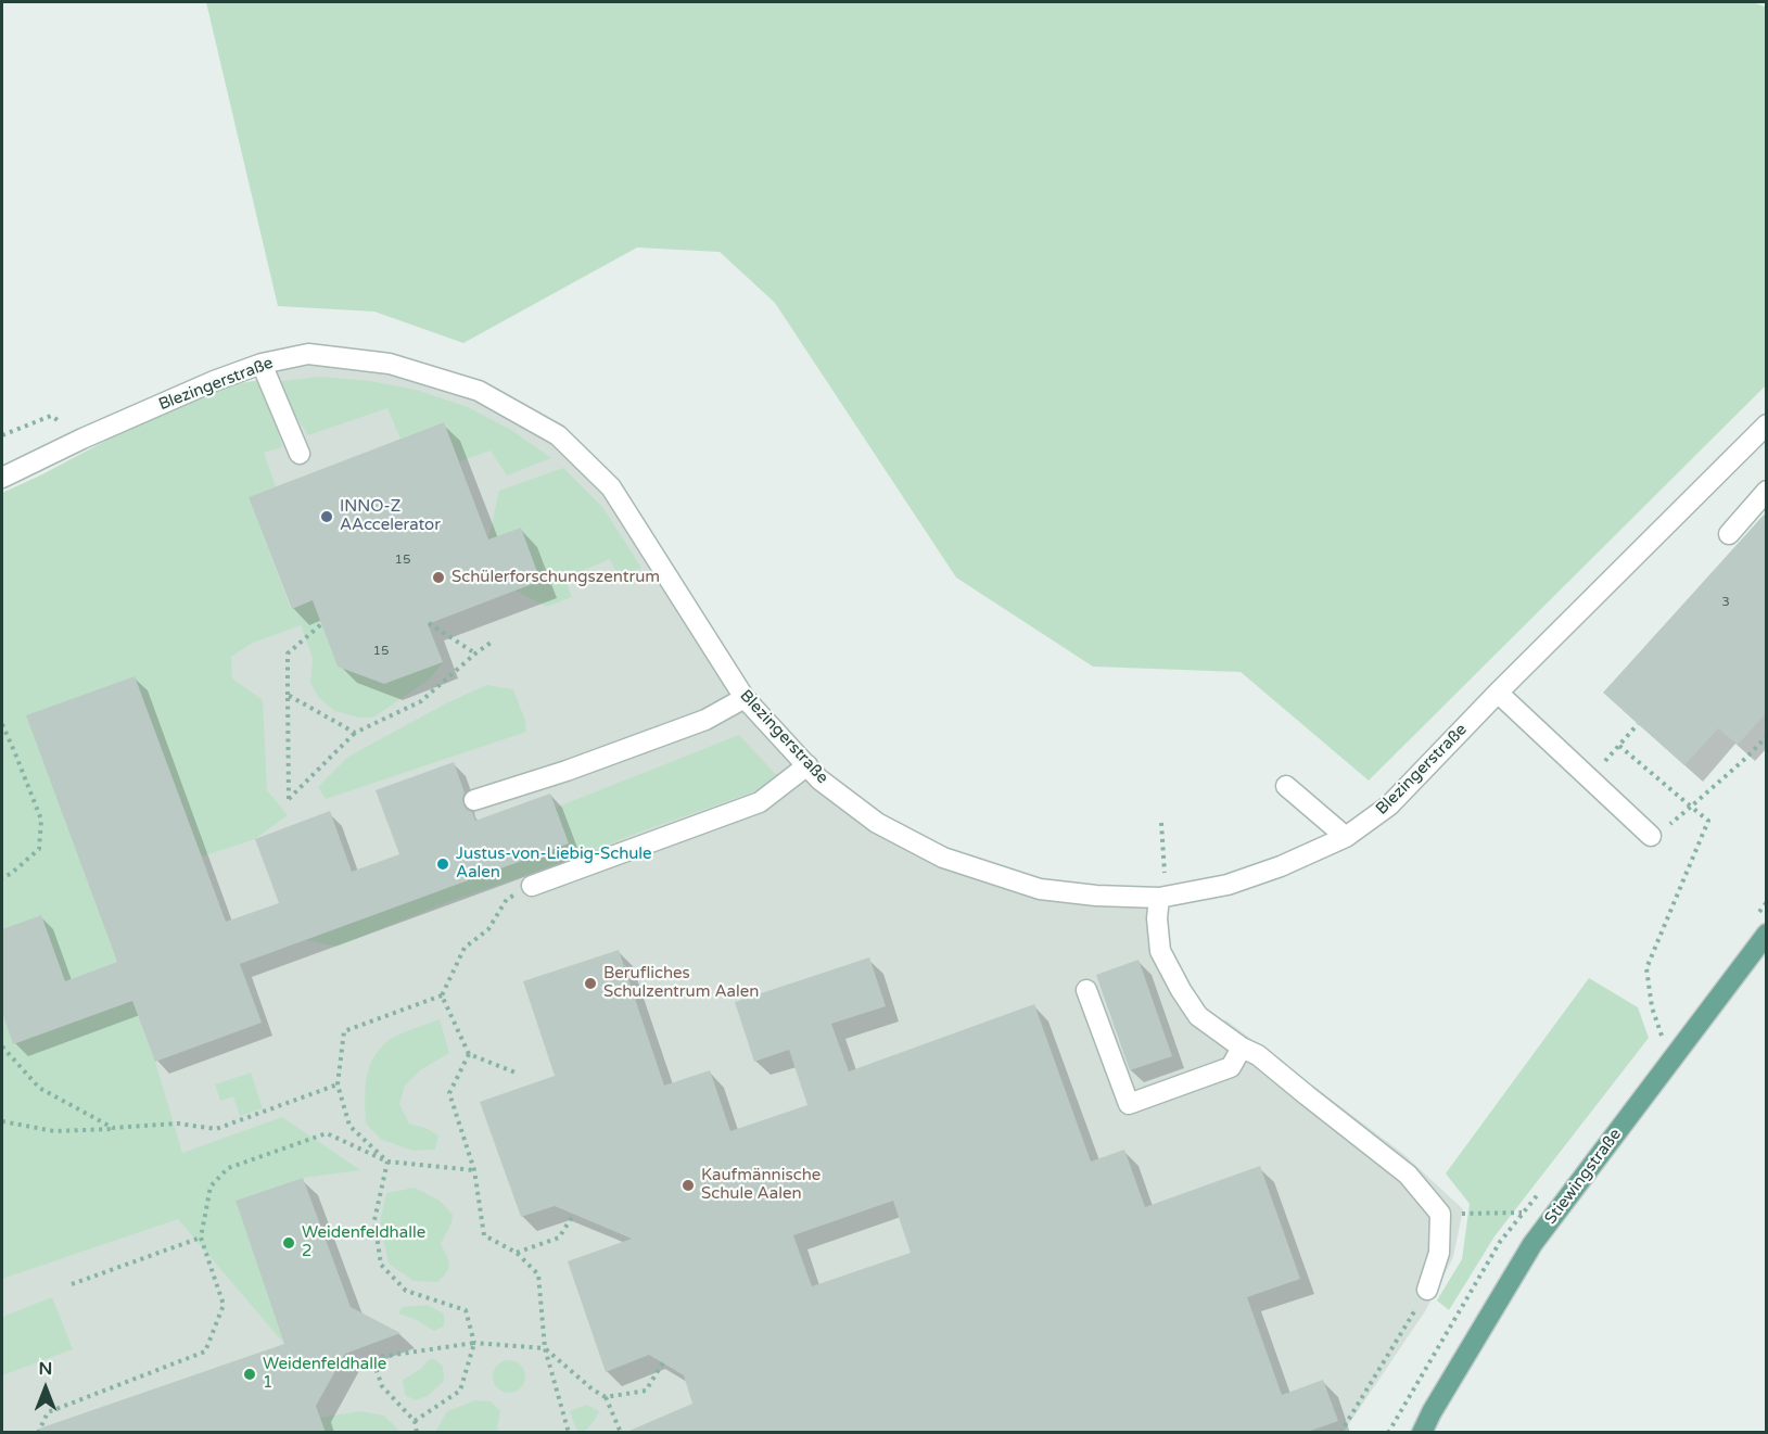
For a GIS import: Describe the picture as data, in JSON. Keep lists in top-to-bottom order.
{
  "streets": {
    "main road": ["Stiewingstraße"],
    "street": ["Blezingerstraße"]
  },
  "places": [
    "INNO-Z AAccelerator",
    "Schülerforschungszentrum",
    "Justus-von-Liebig-Schule Aalen",
    "Berufliches Schulzentrum Aalen",
    "Kaufmännische Schule Aalen",
    "Weidenfeldhalle 2",
    "Weidenfeldhalle 1"
  ],
  "house_numbers": ["15", "3", "15"],
  "north": "top"
}
